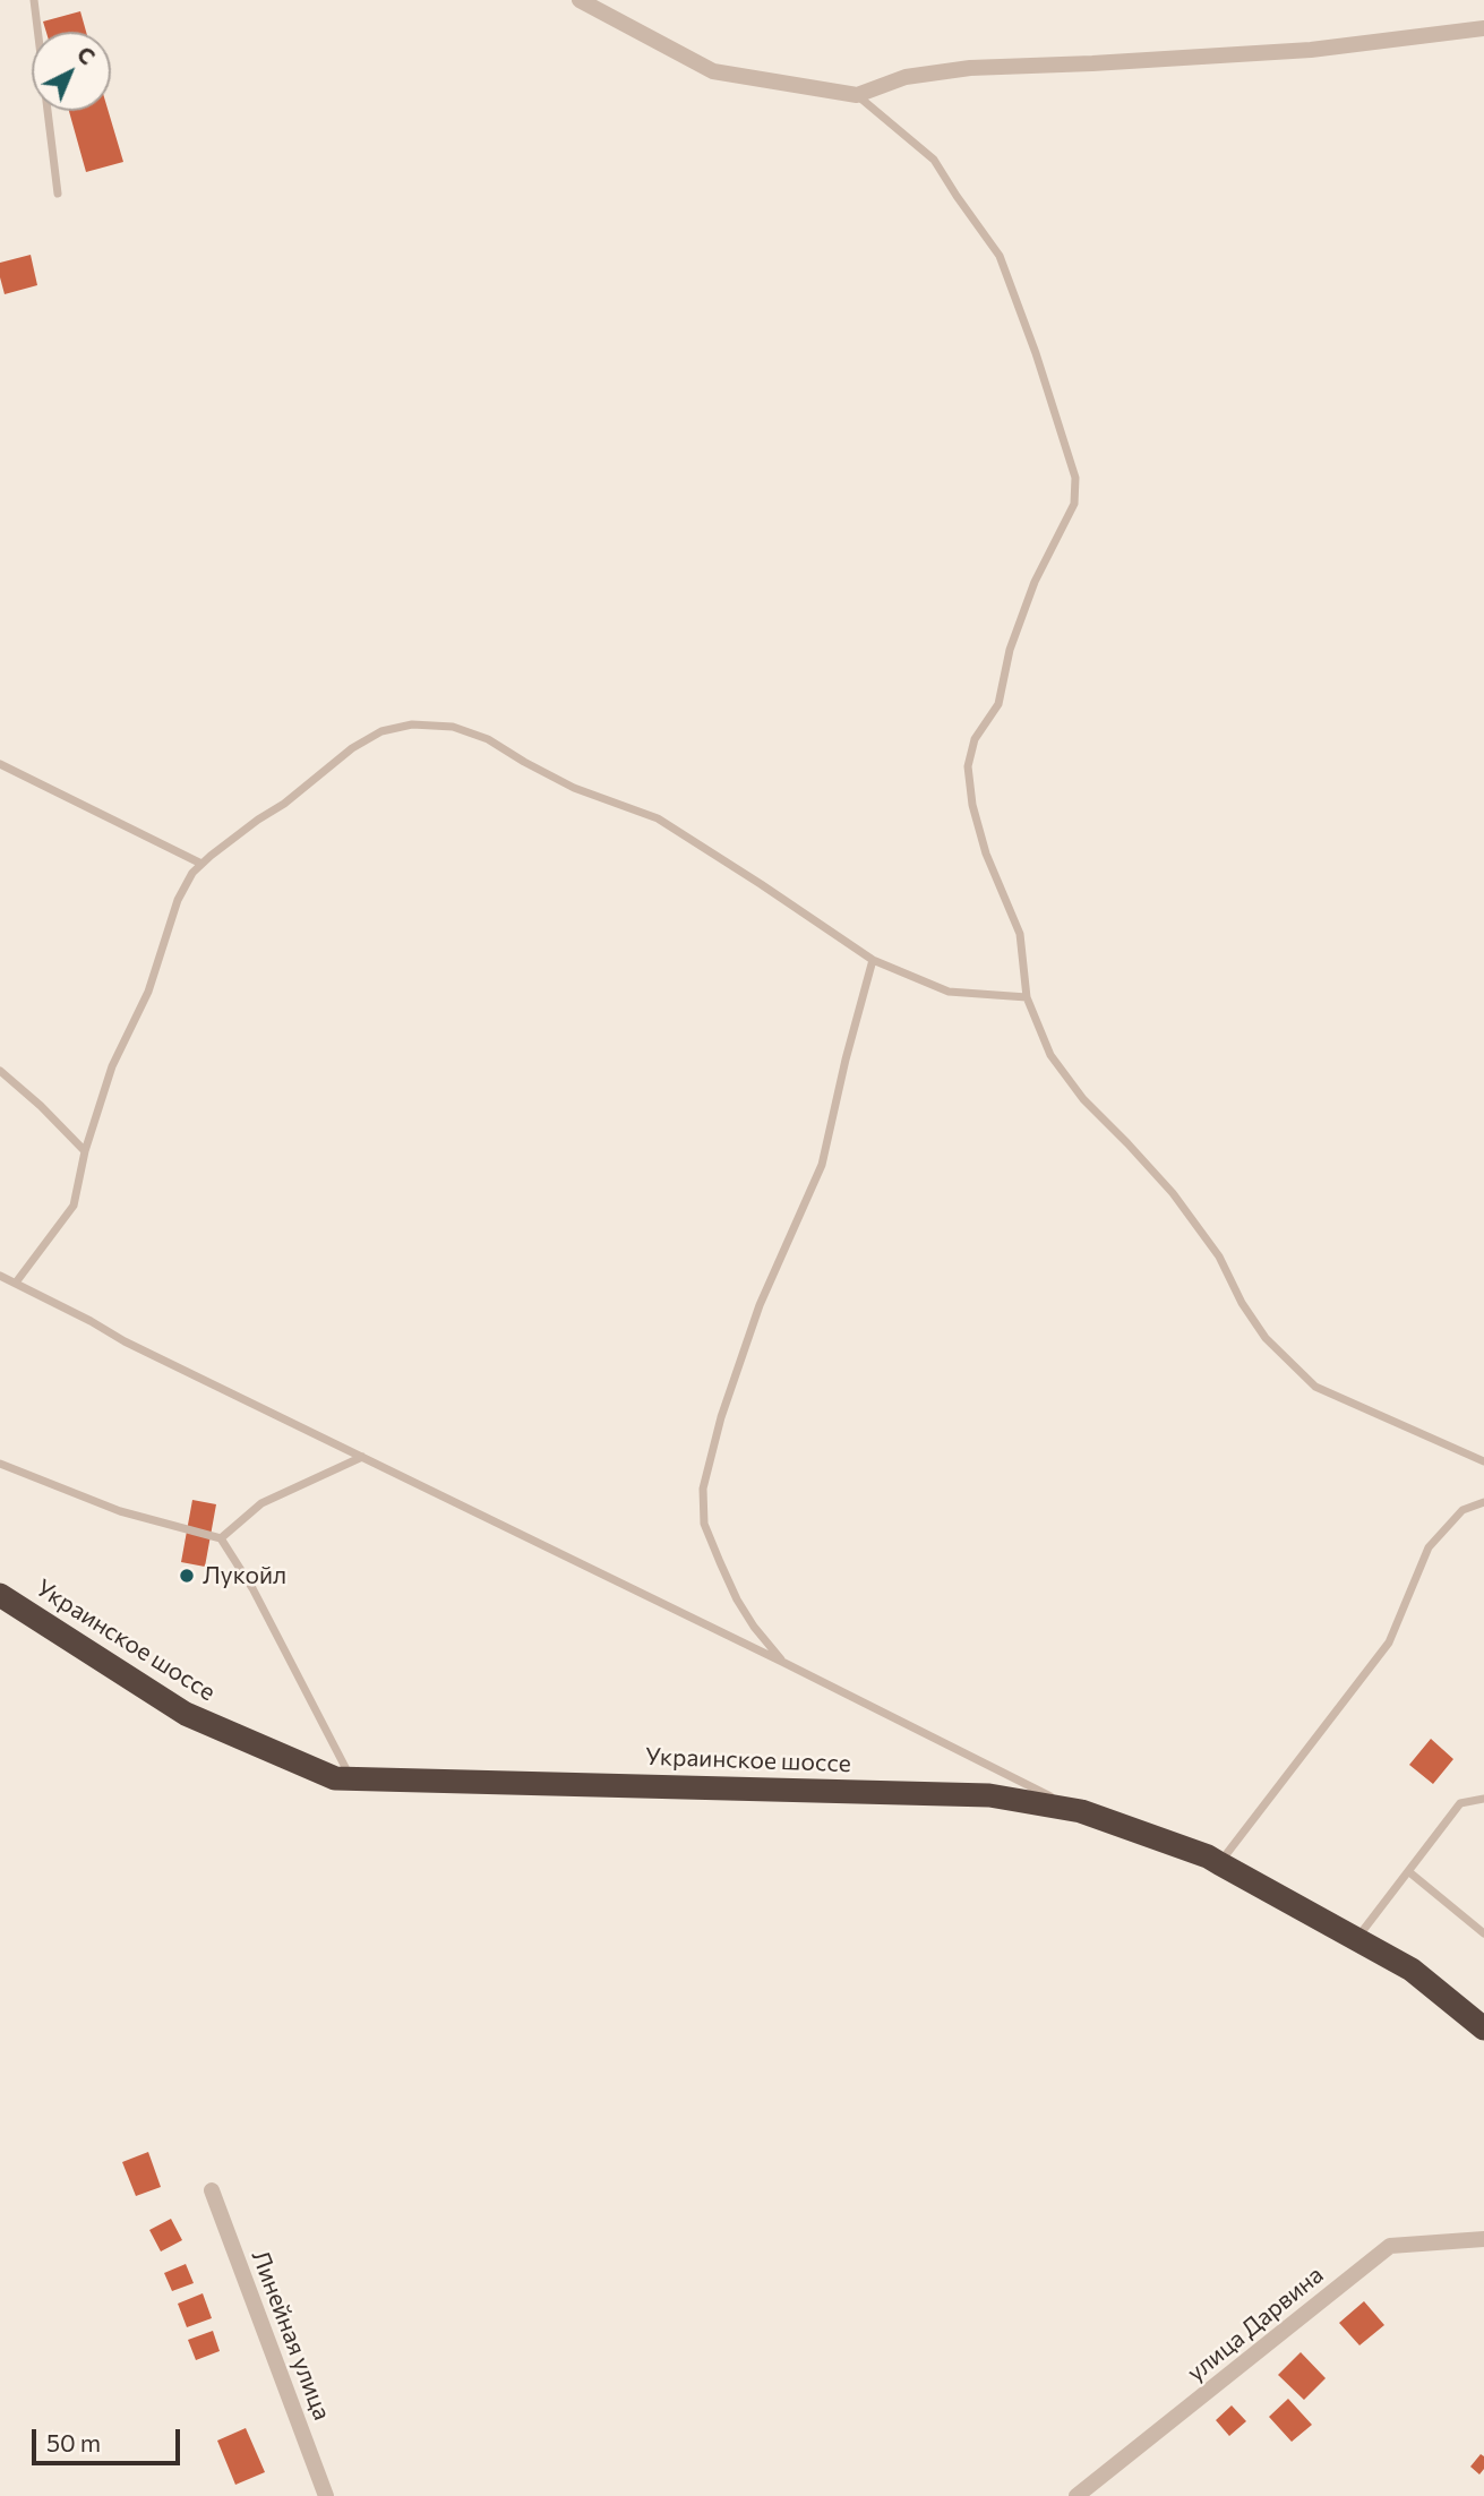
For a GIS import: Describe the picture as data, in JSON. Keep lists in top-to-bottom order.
{
  "streets": {
    "highway": ["Украинское шоссе"],
    "street": ["улица Дарвина", "Линейная улица"]
  },
  "places": ["Лукойл"],
  "scale_bar": "50 m",
  "north": "top right"
}
